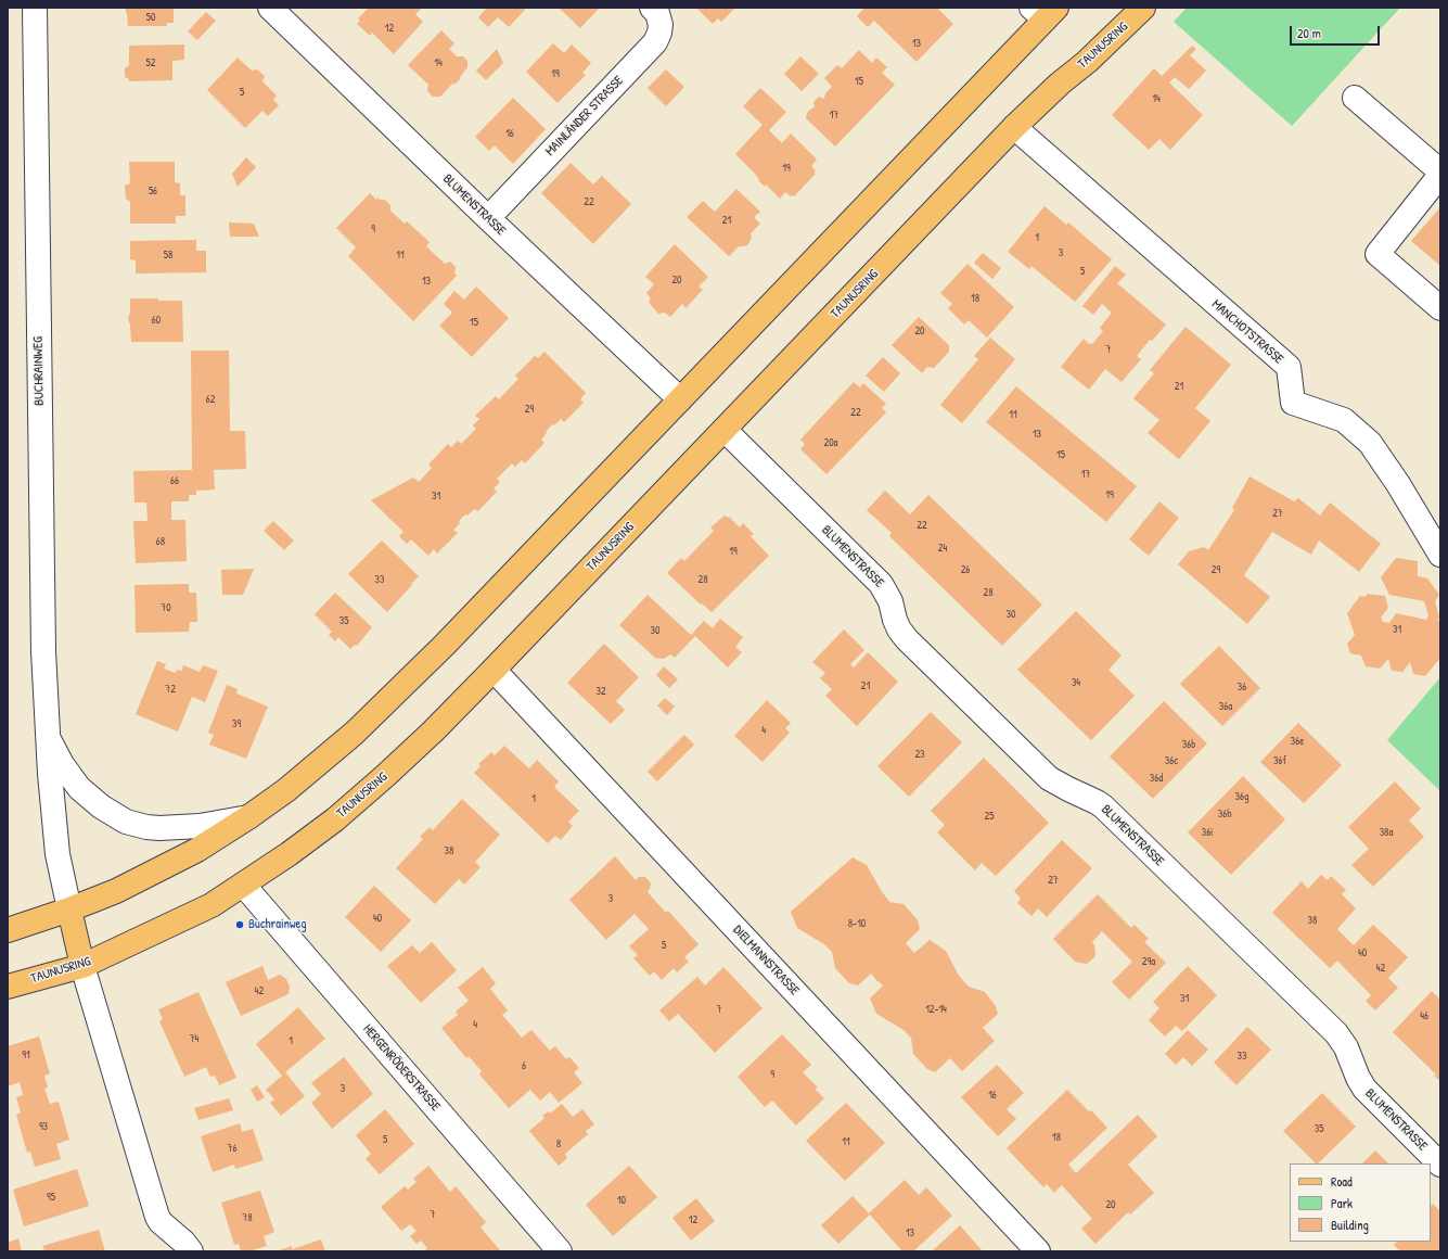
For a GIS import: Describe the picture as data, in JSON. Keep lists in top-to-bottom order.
{
  "streets": {
    "main road": ["TAUNUSRING"],
    "street": [
      "MAINLÄNDER STRASSE",
      "BLUMENSTRASSE",
      "MANCHOTSTRASSE",
      "BUCHRAINWEG",
      "DIELMANNSTRASSE",
      "HERGENRÖDERSTRASSE"
    ]
  },
  "crossings": [
    ["TAUNUSRING", "BLUMENSTRASSE"],
    ["TAUNUSRING", "MANCHOTSTRASSE"],
    ["TAUNUSRING", "DIELMANNSTRASSE"],
    ["TAUNUSRING", "HERGENRÖDERSTRASSE"],
    ["MAINLÄNDER STRASSE", "BLUMENSTRASSE"]
  ],
  "places": ["Buchrainweg"],
  "house_numbers": [
    "50",
    "12",
    "13",
    "52",
    "14",
    "19",
    "15",
    "5",
    "14",
    "17",
    "16",
    "19",
    "56",
    "22",
    "21",
    "9",
    "1",
    "3",
    "58",
    "11",
    "5",
    "20",
    "13",
    "18",
    "60",
    "15",
    "20",
    "7",
    "21",
    "62",
    "29",
    "22",
    "11",
    "13",
    "20a",
    "15",
    "17",
    "66",
    "19",
    "31",
    "27",
    "22",
    "68",
    "24",
    "19",
    "26",
    "29",
    "33",
    "28",
    "28",
    "70",
    "30",
    "35",
    "31",
    "30",
    "34",
    "21",
    "36",
    "72",
    "32",
    "36a",
    "39",
    "4",
    "36e",
    "36b",
    "23",
    "36c",
    "36f",
    "36d",
    "36g",
    "1",
    "36h",
    "25",
    "36i",
    "38a",
    "38",
    "27",
    "3",
    "40",
    "38",
    "8-10",
    "5",
    "40",
    "29a",
    "42",
    "42",
    "31",
    "7",
    "12-14",
    "46",
    "4",
    "74",
    "1",
    "91",
    "33",
    "6",
    "9",
    "3",
    "16",
    "93",
    "35",
    "18",
    "5",
    "11",
    "8",
    "76",
    "95",
    "10",
    "20",
    "7",
    "78",
    "12",
    "13"
  ],
  "legend": ["Road", "Park", "Building"],
  "scale_bar": "20 m"
}
